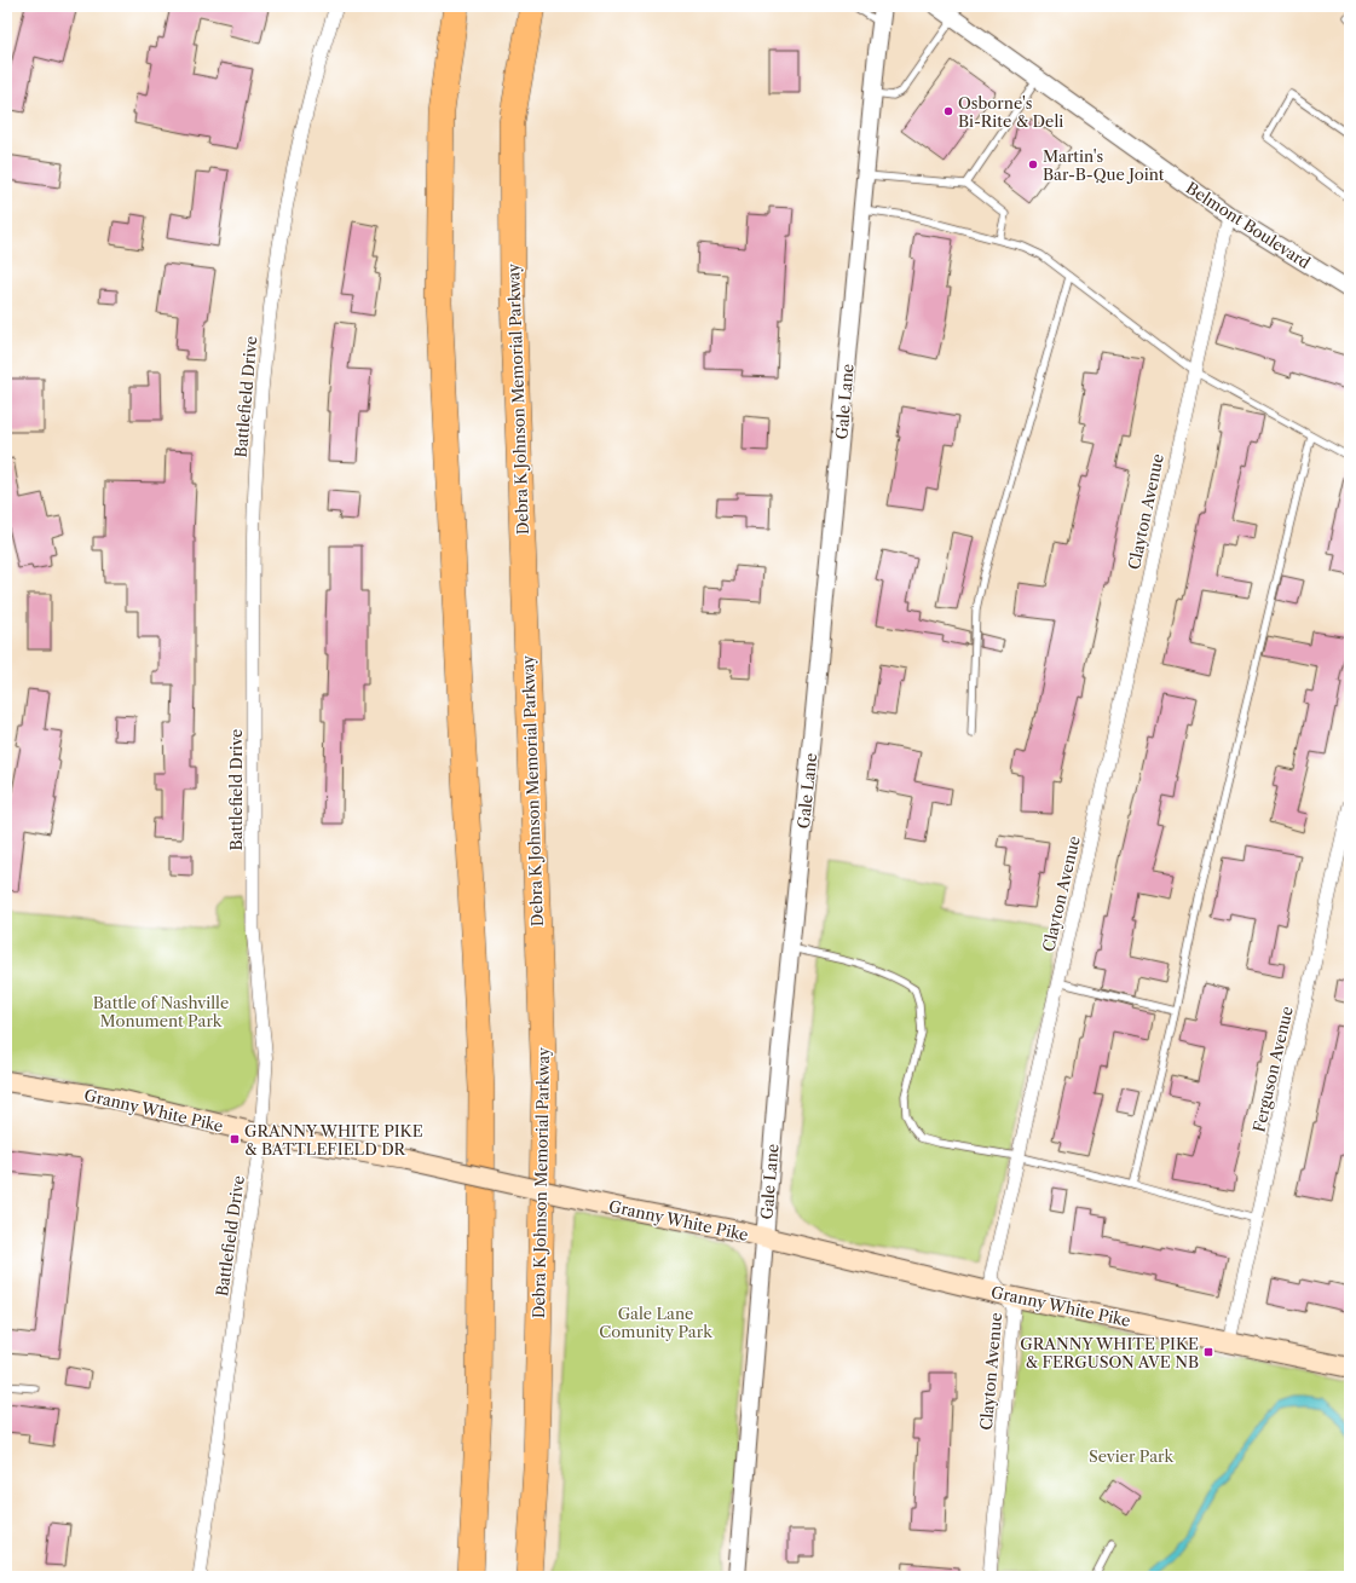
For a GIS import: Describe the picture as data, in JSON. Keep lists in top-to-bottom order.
{
  "streets": {
    "highway": ["Debra K Johnson Memorial Parkway"],
    "main road": ["Granny White Pike"],
    "street": [
      "Belmont Boulevard",
      "Battlefield Drive",
      "Gale Lane",
      "Clayton Avenue",
      "Ferguson Avenue"
    ]
  },
  "crossings": [
    ["Belmont Boulevard", "Clayton Avenue"],
    ["Battlefield Drive", "Granny White Pike"],
    ["Gale Lane", "Granny White Pike"],
    ["Clayton Avenue", "Granny White Pike"],
    ["Ferguson Avenue", "Granny White Pike"]
  ],
  "parks": ["Battle of Nashville Monument Park", "Gale Lane Comunity Park", "Sevier Park"],
  "places": {
    "other": ["Osborne's Bi-Rite & Deli", "Martin's Bar-B-Que Joint"],
    "transit": ["GRANNY WHITE PIKE & BATTLEFIELD DR", "GRANNY WHITE PIKE & FERGUSON AVE NB"]
  }
}
